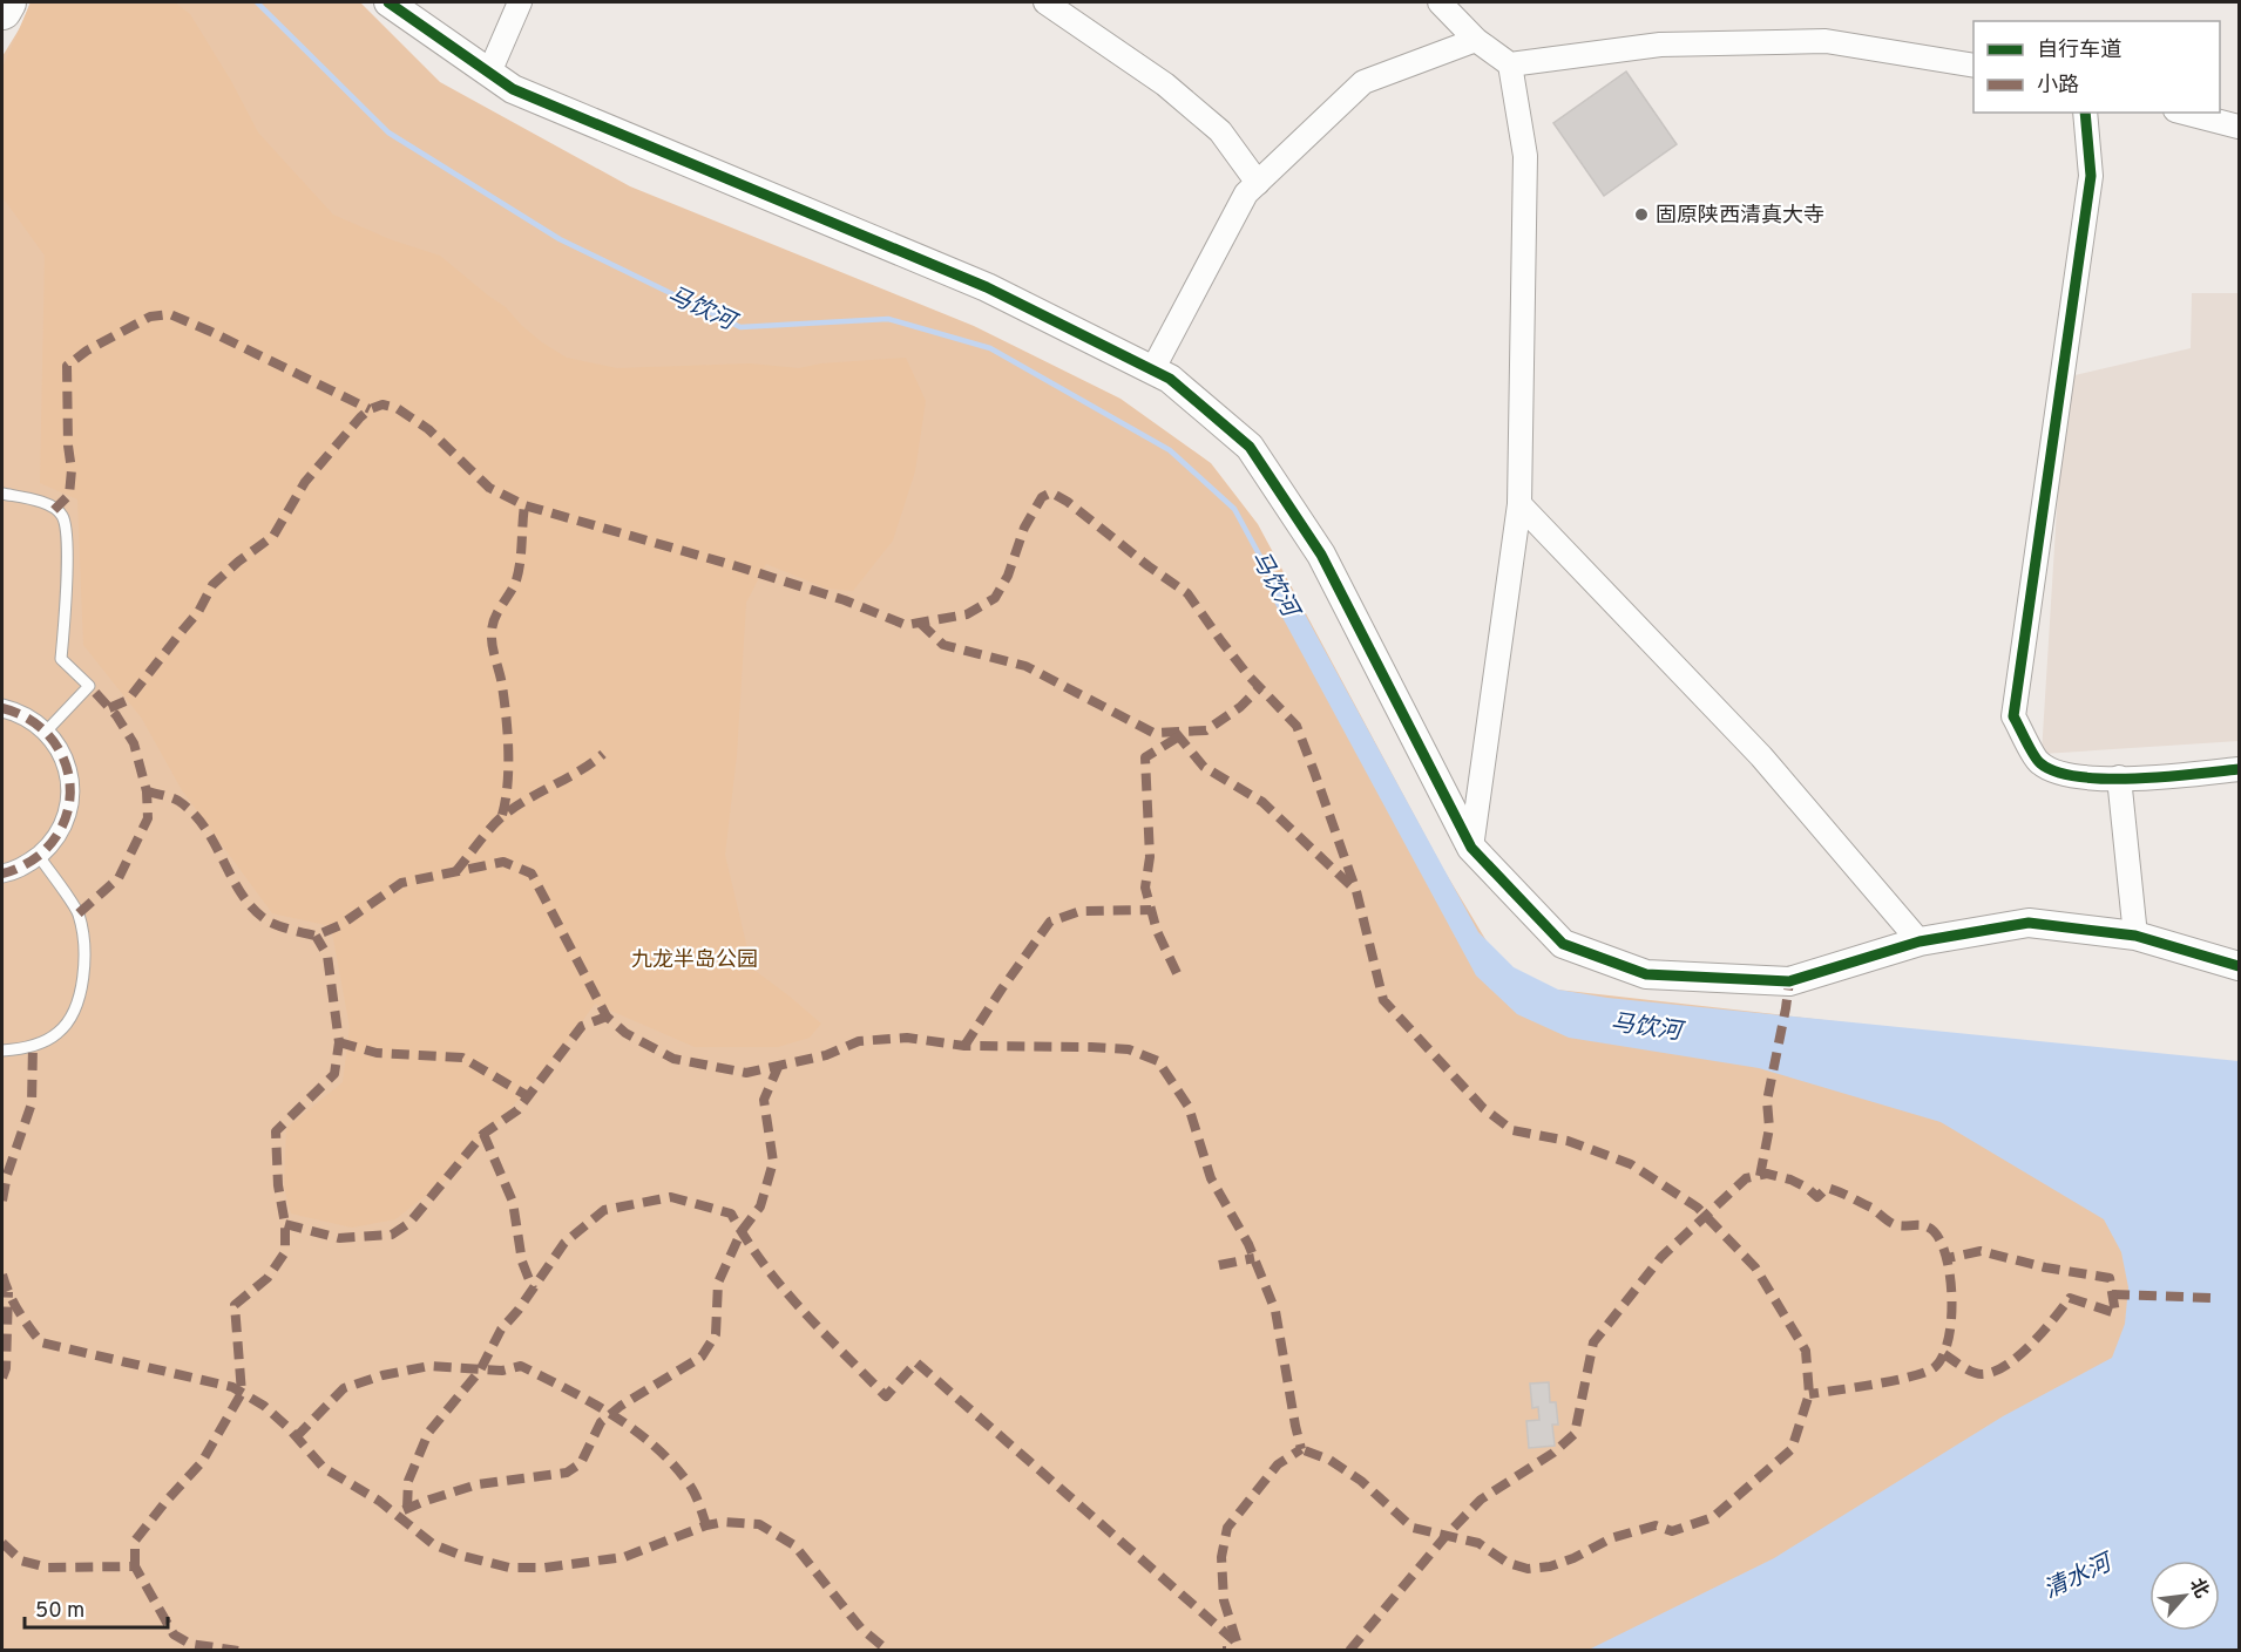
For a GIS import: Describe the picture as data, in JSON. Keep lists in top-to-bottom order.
{
  "water": ["马饮河", "清水河"],
  "parks": ["九龙半岛公园"],
  "places": ["固原陕西清真大寺"],
  "legend": ["自行车道", "小路"],
  "scale_bar": "50 m",
  "north": "top right"
}
